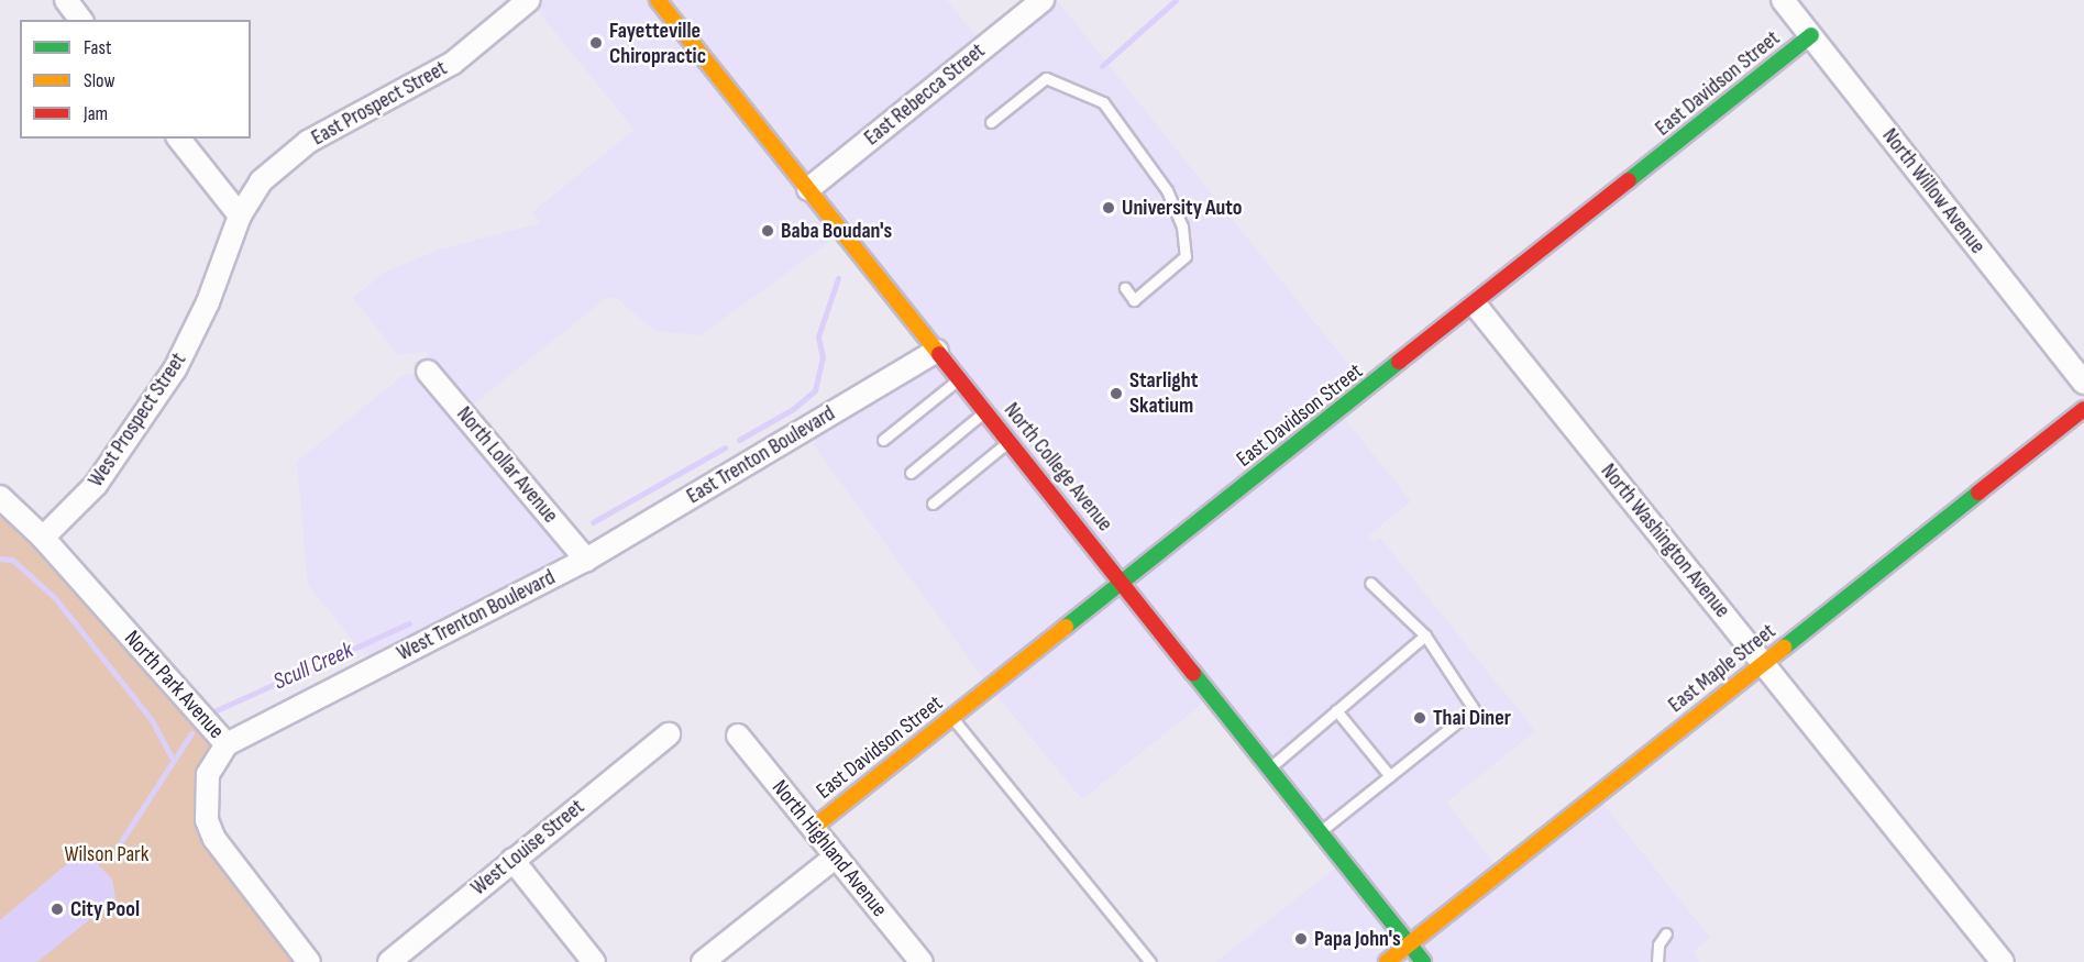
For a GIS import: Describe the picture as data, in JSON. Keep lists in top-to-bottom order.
{
  "streets": {
    "street": [
      "East Davidson Street",
      "East Rebecca Street",
      "East Prospect Street",
      "North Willow Avenue",
      "West Prospect Street",
      "East Trenton Boulevard",
      "North Lollar Avenue",
      "North College Avenue",
      "North Washington Avenue",
      "West Trenton Boulevard",
      "East Maple Street",
      "North Park Avenue",
      "West Louise Street",
      "North Highland Avenue"
    ]
  },
  "crossings": [
    ["East Davidson Street", "North Willow Avenue"],
    ["East Davidson Street", "North College Avenue"],
    ["East Davidson Street", "North Washington Avenue"],
    ["East Davidson Street", "North Highland Avenue"],
    ["East Rebecca Street", "North College Avenue"],
    ["East Prospect Street", "West Prospect Street"],
    ["West Prospect Street", "North Park Avenue"],
    ["East Trenton Boulevard", "North Lollar Avenue"],
    ["East Trenton Boulevard", "North College Avenue"],
    ["East Trenton Boulevard", "West Trenton Boulevard"],
    ["North Lollar Avenue", "West Trenton Boulevard"],
    ["North College Avenue", "East Maple Street"],
    ["North Washington Avenue", "East Maple Street"],
    ["West Trenton Boulevard", "North Park Avenue"]
  ],
  "water": ["Scull Creek"],
  "parks": ["Wilson Park"],
  "places": [
    "Fayetteville Chiropractic",
    "University Auto",
    "Baba Boudan's",
    "Starlight Skatium",
    "Thai Diner",
    "City Pool",
    "Papa John's"
  ],
  "legend": ["Fast", "Slow", "Jam"]
}
